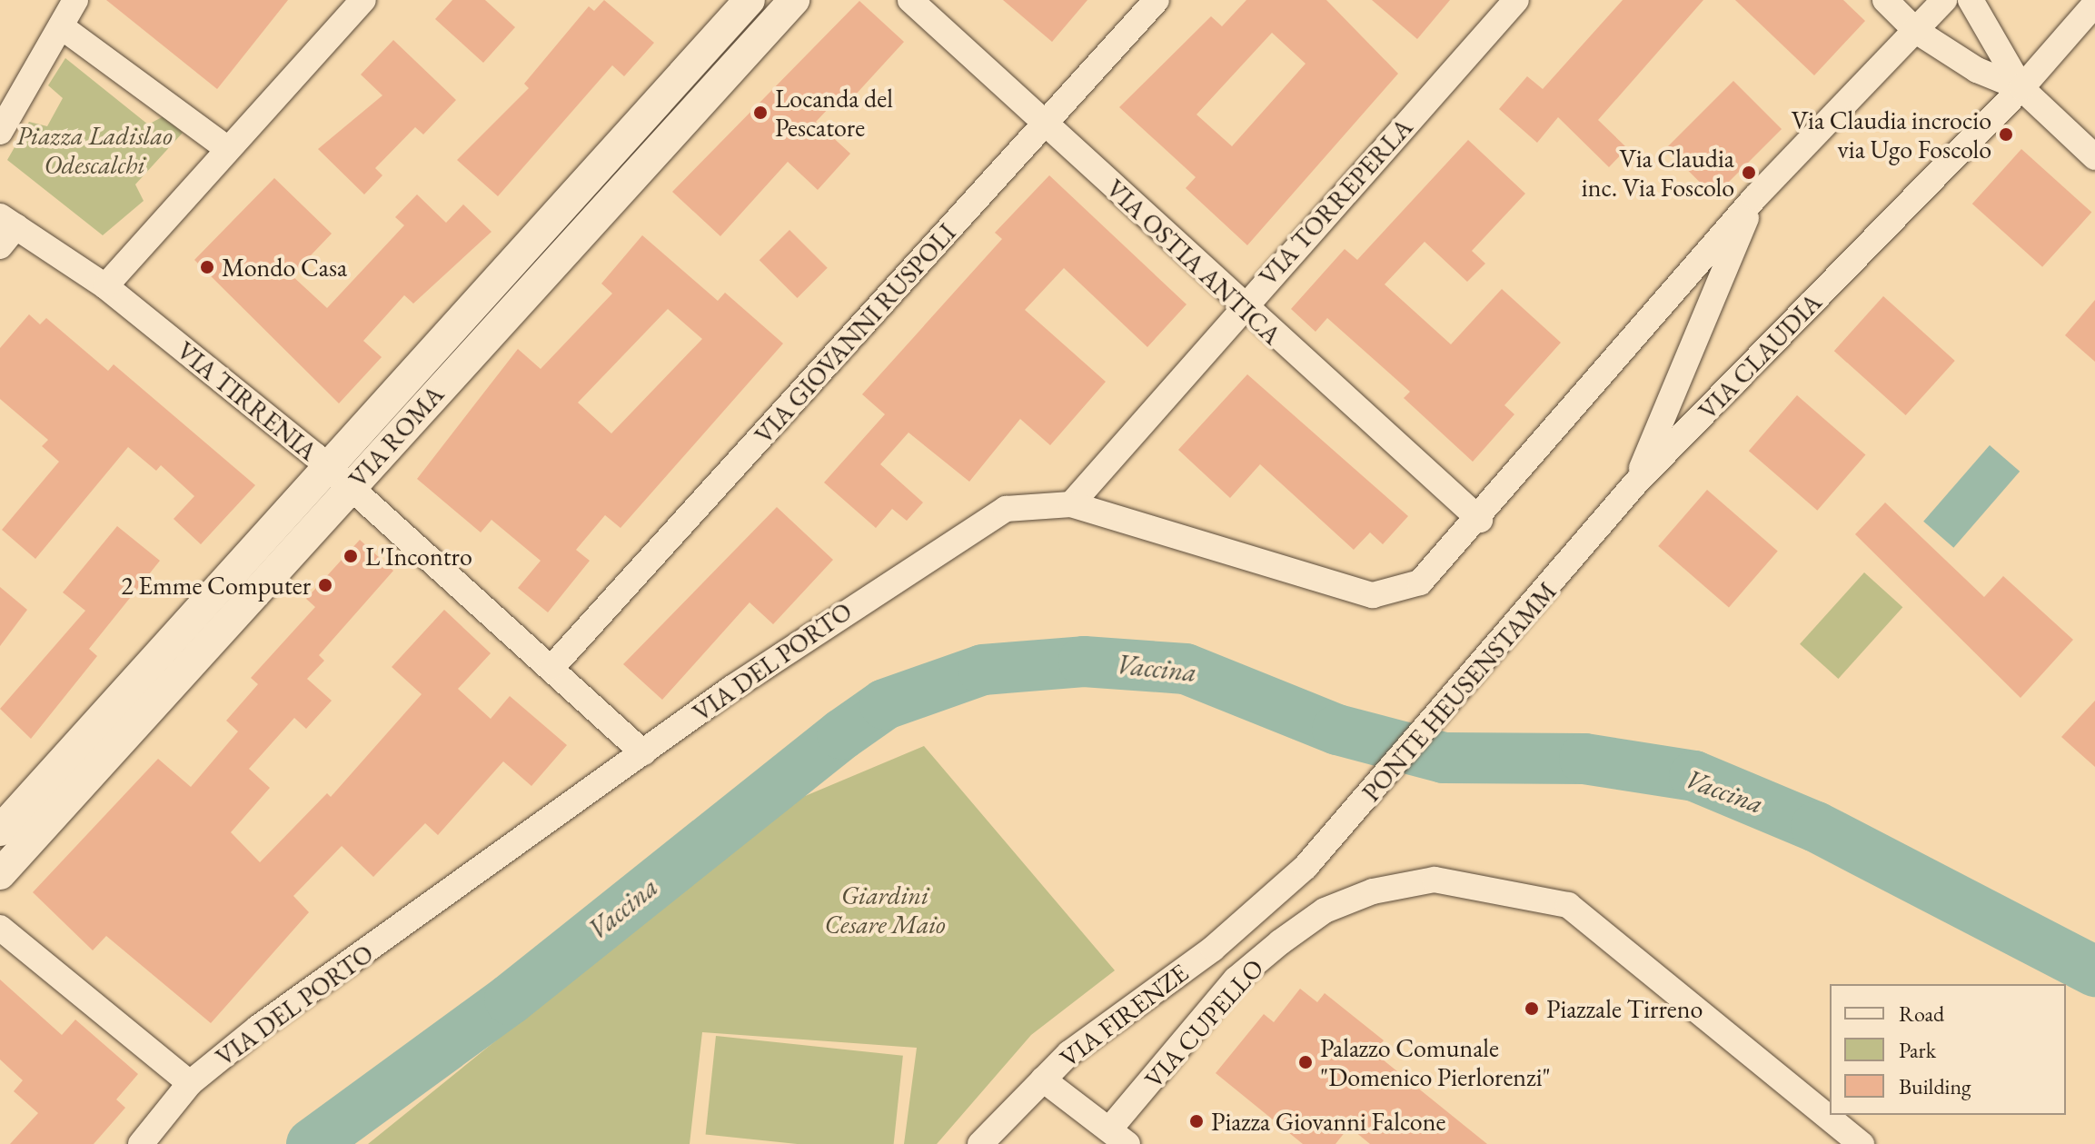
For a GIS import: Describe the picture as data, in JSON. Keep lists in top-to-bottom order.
{
  "streets": {
    "street": [
      "VIA TORREPERLA",
      "VIA OSTIA ANTICA",
      "VIA GIOVANNI RUSPOLI",
      "VIA CLAUDIA",
      "VIA TIRRENIA",
      "VIA ROMA",
      "VIA DEL PORTO",
      "PONTE HEUSENSTAMM",
      "VIA FIRENZE",
      "VIA CUPELLO"
    ]
  },
  "crossings": [
    ["VIA TORREPERLA", "VIA OSTIA ANTICA"],
    ["VIA TORREPERLA", "VIA DEL PORTO"],
    ["VIA OSTIA ANTICA", "VIA GIOVANNI RUSPOLI"],
    ["VIA OSTIA ANTICA", "VIA CLAUDIA"],
    ["VIA OSTIA ANTICA", "VIA DEL PORTO"],
    ["VIA GIOVANNI RUSPOLI", "VIA TIRRENIA"],
    ["VIA CLAUDIA", "VIA DEL PORTO"],
    ["VIA CLAUDIA", "PONTE HEUSENSTAMM"],
    ["VIA TIRRENIA", "VIA ROMA"],
    ["VIA TIRRENIA", "VIA DEL PORTO"],
    ["PONTE HEUSENSTAMM", "VIA FIRENZE"]
  ],
  "water": ["Vaccina"],
  "parks": ["Piazza Ladislao Odescalchi", "Giardini Cesare Maio"],
  "places": [
    "Locanda del Pescatore",
    "Via Claudia incrocio via Ugo Foscolo",
    "Via Claudia inc. Via Foscolo",
    "Mondo Casa",
    "L'Incontro",
    "2 Emme Computer",
    "Piazzale Tirreno",
    "Palazzo Comunale \"Domenico Pierlorenzi\"",
    "Piazza Giovanni Falcone"
  ],
  "legend": ["Road", "Park", "Building"]
}
